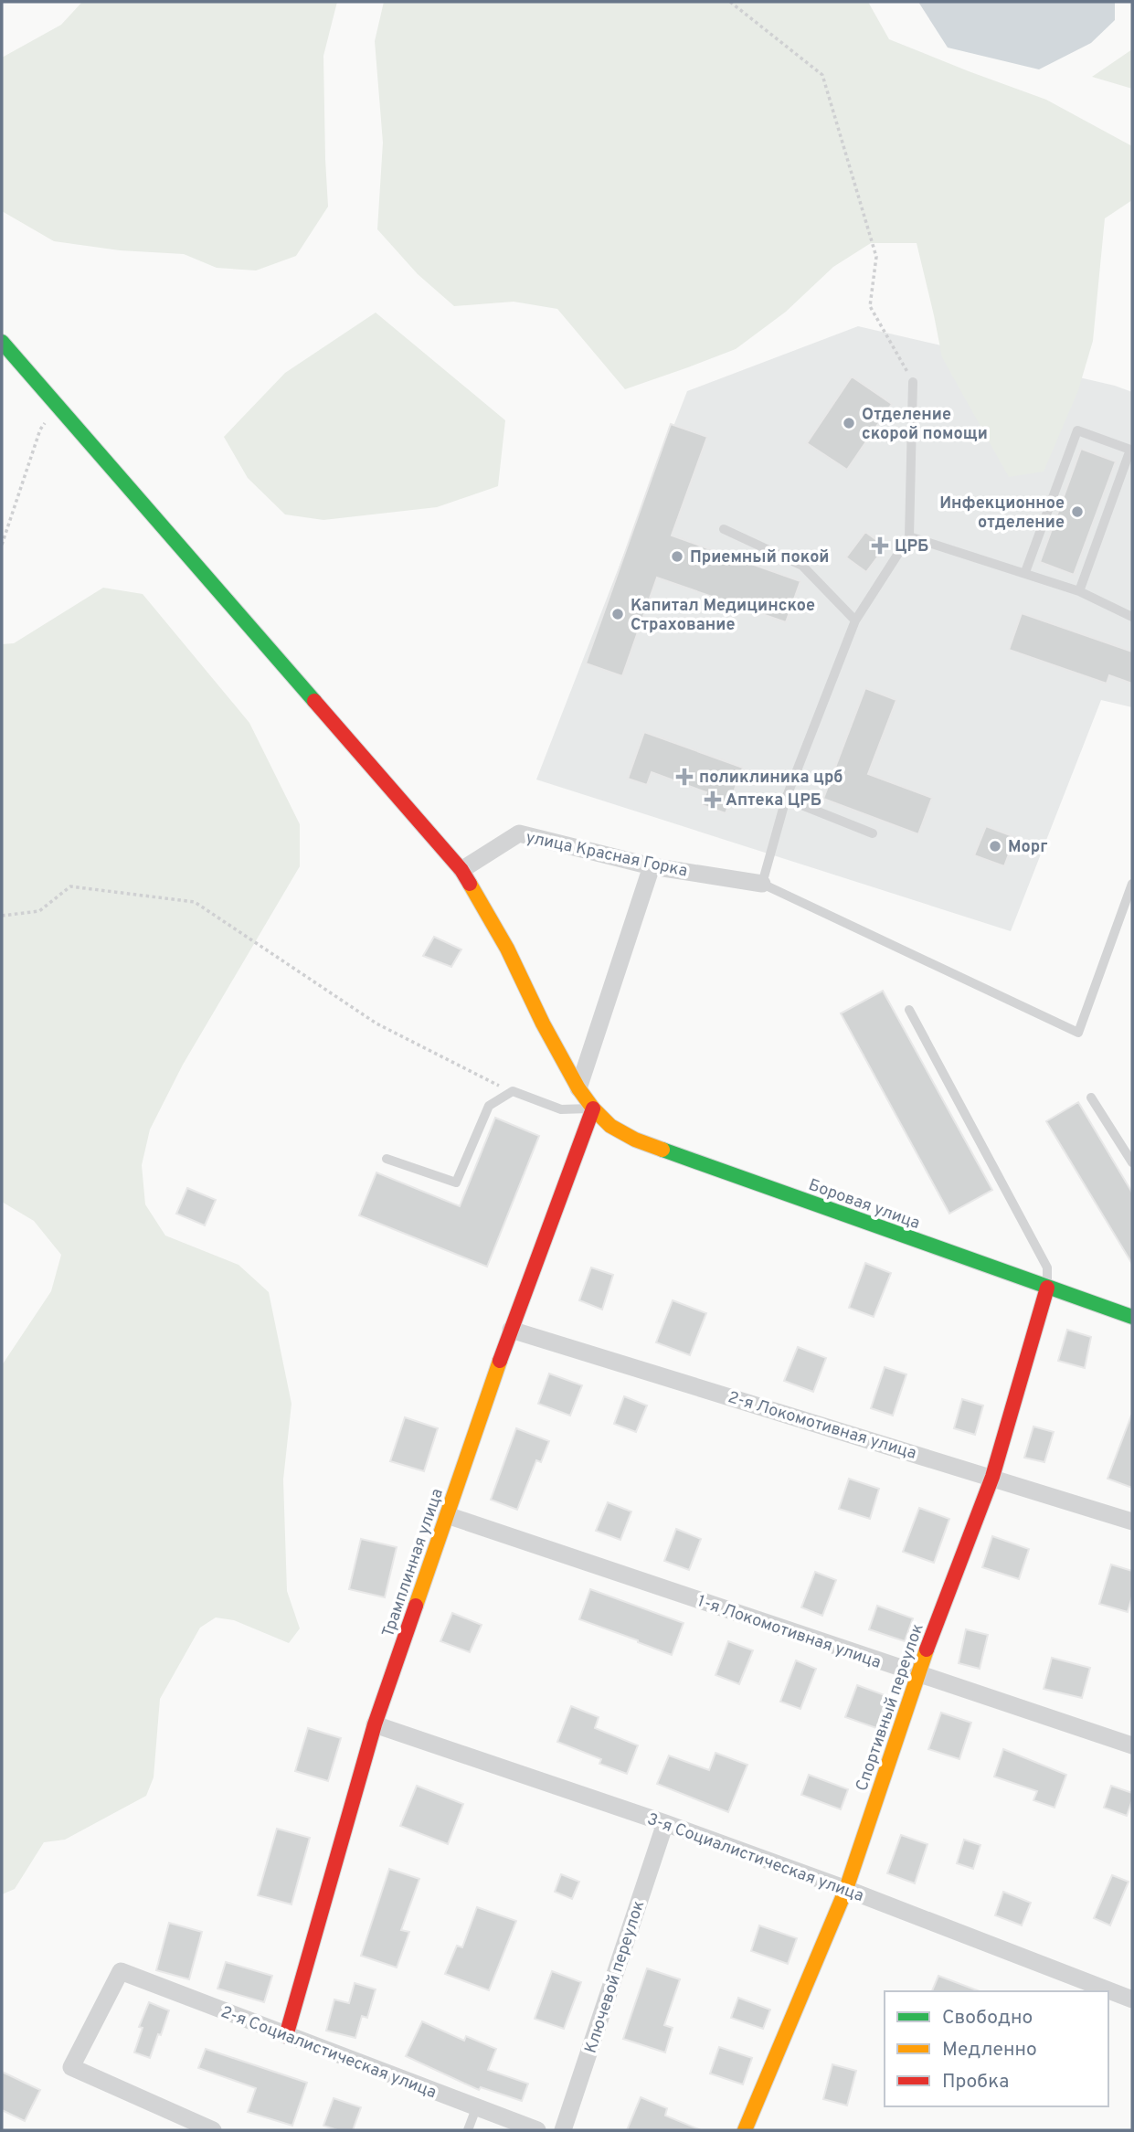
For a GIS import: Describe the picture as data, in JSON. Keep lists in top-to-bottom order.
{
  "streets": {
    "street": [
      "улица Красная Горка",
      "Боровая улица",
      "2-я Локомотивная улица",
      "Трамплинная улица",
      "1-я Локомотивная улица",
      "Спортивный переулок",
      "3-я Социалистическая улица",
      "Ключевой переулок",
      "2-я Социалистическая улица"
    ]
  },
  "crossings": [
    ["улица Красная Горка", "Боровая улица"],
    ["Боровая улица", "Трамплинная улица"],
    ["Боровая улица", "Спортивный переулок"],
    ["2-я Локомотивная улица", "Трамплинная улица"],
    ["2-я Локомотивная улица", "Спортивный переулок"],
    ["Трамплинная улица", "1-я Локомотивная улица"],
    ["Трамплинная улица", "3-я Социалистическая улица"],
    ["Трамплинная улица", "2-я Социалистическая улица"],
    ["1-я Локомотивная улица", "Спортивный переулок"],
    ["Спортивный переулок", "3-я Социалистическая улица"],
    ["3-я Социалистическая улица", "Ключевой переулок"]
  ],
  "places": {
    "other": [
      "Отделение скорой помощи",
      "Инфекционное отделение",
      "Приемный покой",
      "Капитал Медицинское Страхование",
      "Морг"
    ],
    "health": ["ЦРБ", "поликлиника црб", "Аптека ЦРБ"]
  },
  "legend": ["Свободно", "Медленно", "Пробка"]
}
